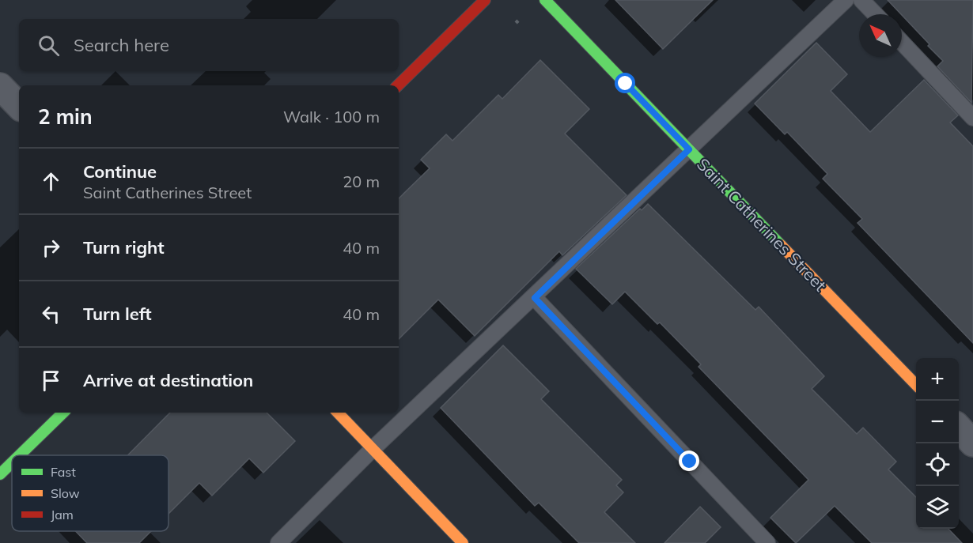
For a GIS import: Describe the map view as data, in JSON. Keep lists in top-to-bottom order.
{
  "streets": {
    "street": ["Saint Catherines Street"]
  },
  "legend": ["Fast", "Slow", "Jam"],
  "north": "top left",
  "page": {
    "search": "Search here",
    "heading": ["2 min", "Walk · 100 m"],
    "list": [
      ["Continue", "Saint Catherines Street", "20 m"],
      ["Turn right", "40 m"],
      ["Turn left", "40 m"],
      "Arrive at destination"
    ],
    "map_buttons": ["+", "−"]
  }
}
